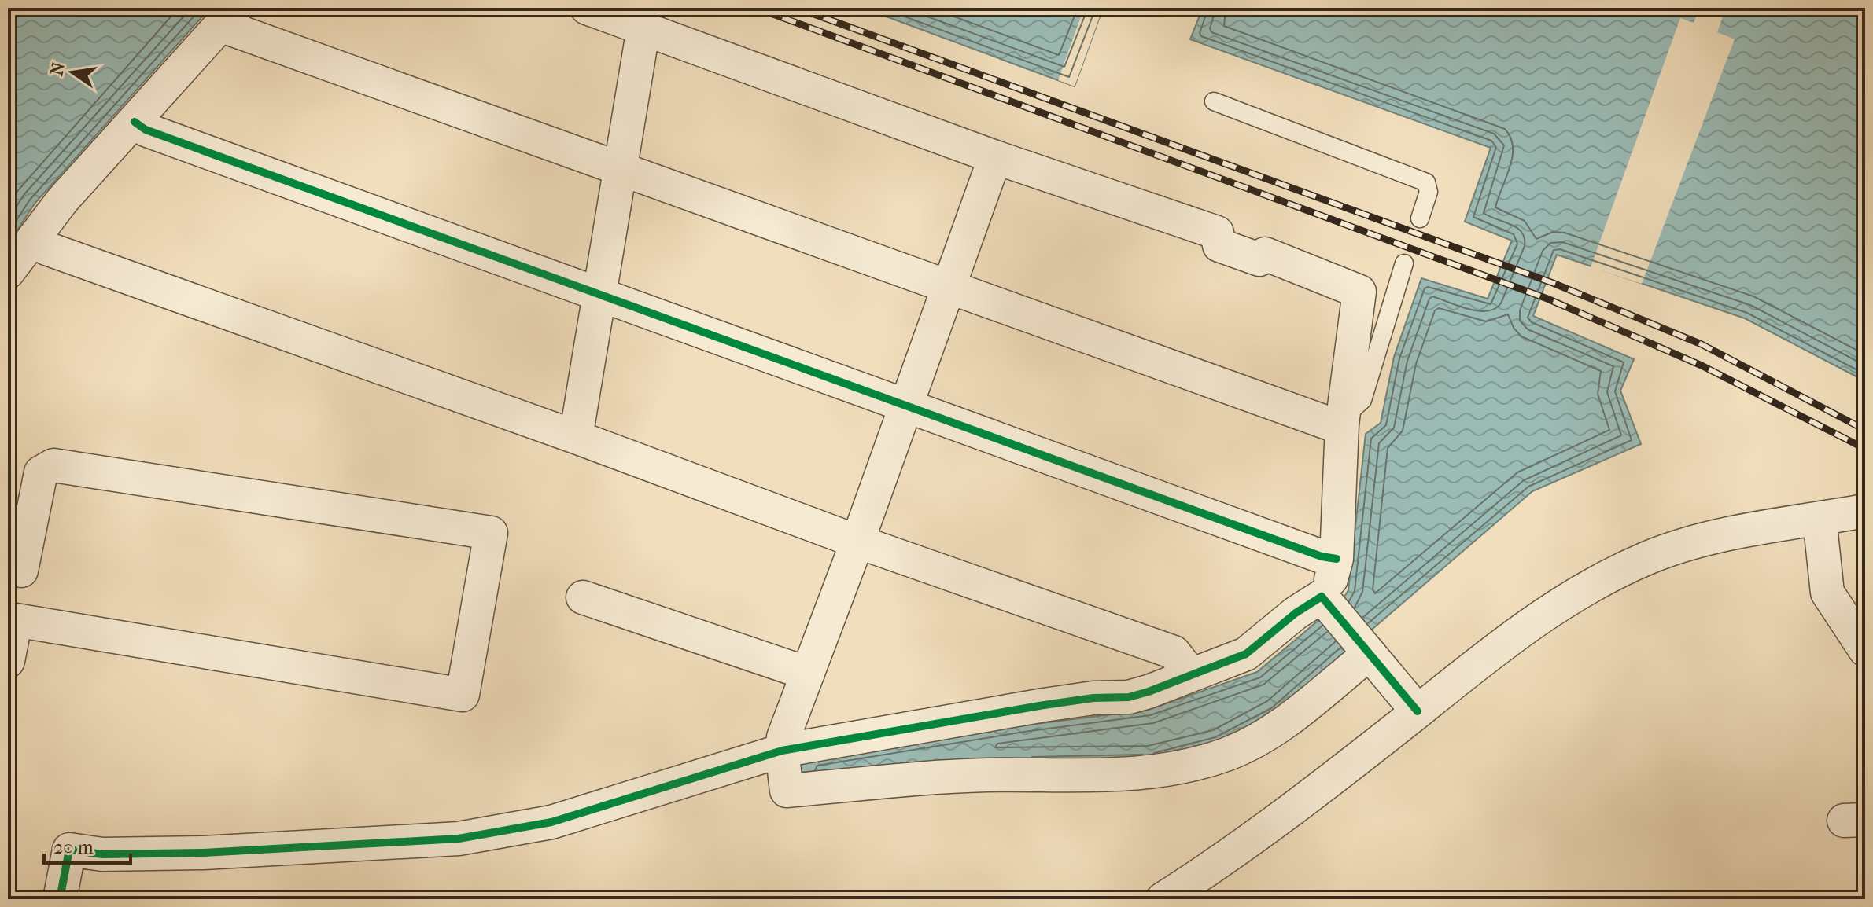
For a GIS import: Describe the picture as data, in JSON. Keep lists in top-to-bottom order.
{
  "scale_bar": "20 m",
  "north": "left"
}
